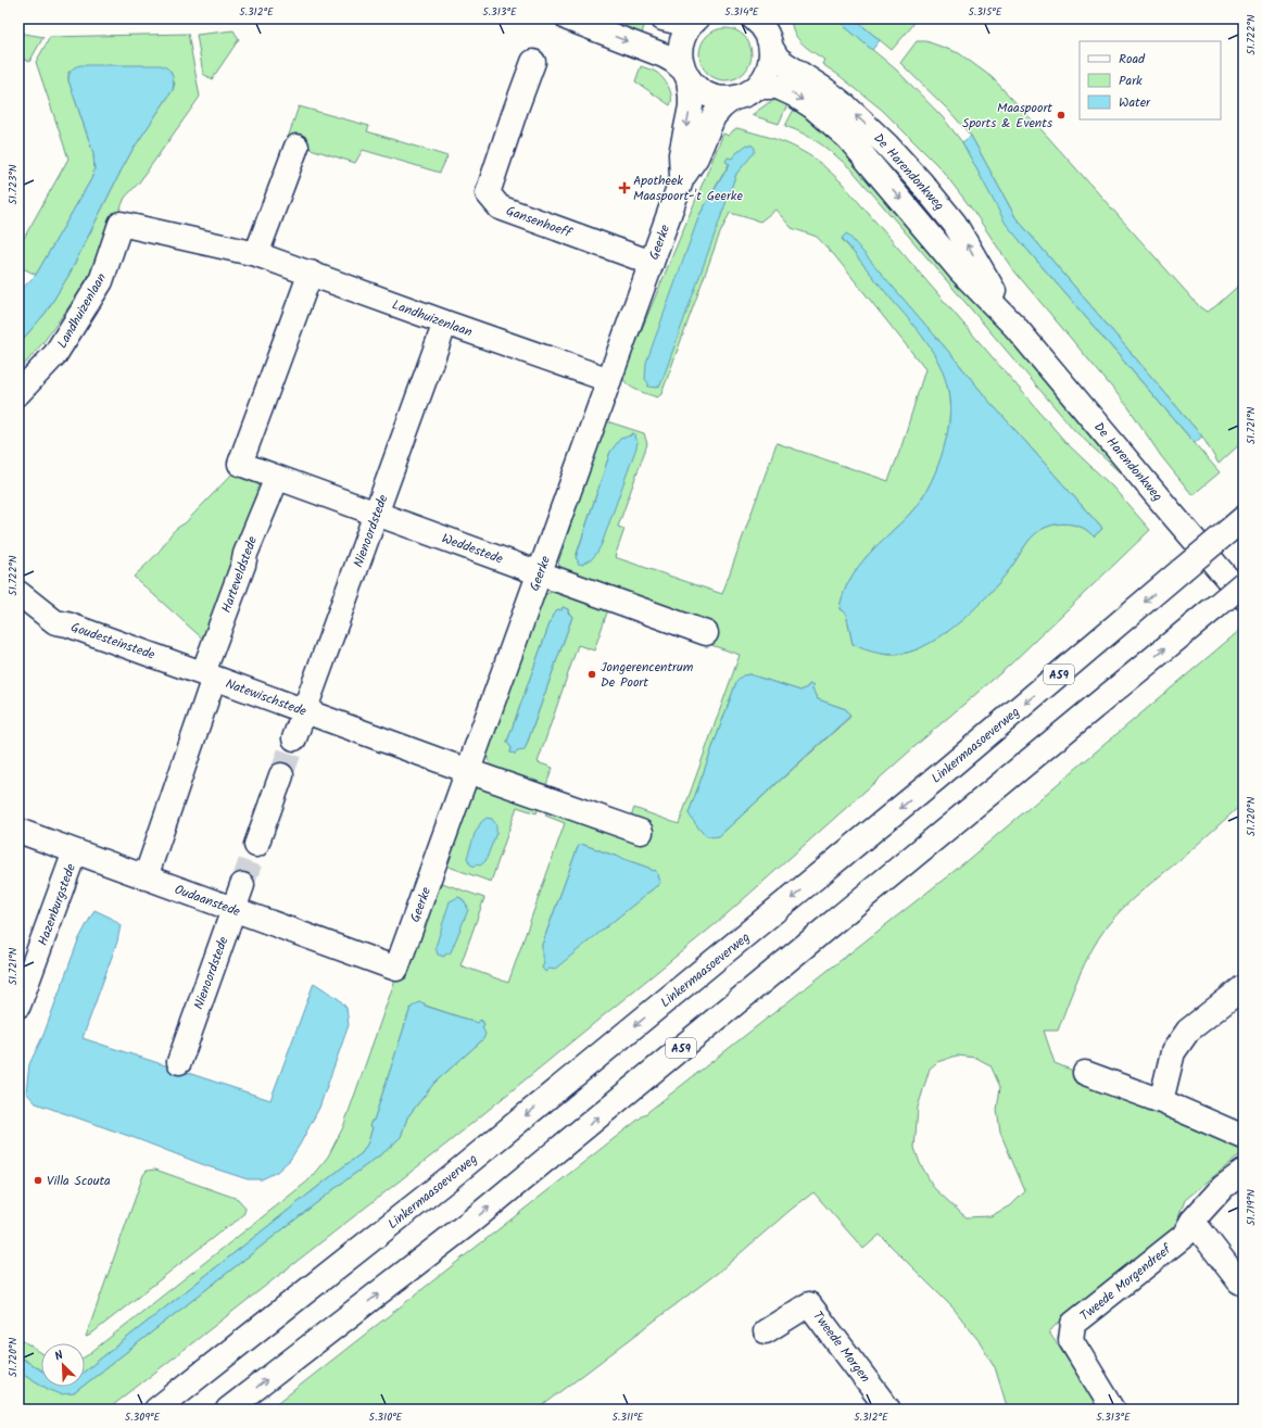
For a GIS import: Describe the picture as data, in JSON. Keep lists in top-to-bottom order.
{
  "streets": {
    "main road": [
      "De Harendonkweg",
      "Gansenhoeff",
      "Geerke",
      "Landhuizenlaan",
      "Nienoordstede",
      "Weddestede",
      "Harteveldstede",
      "Goudesteinstede",
      "A59",
      "Natewischstede",
      "Linkermaasoeverweg",
      "Oudaanstede",
      "Hazenburgstede",
      "Tweede Morgendreef",
      "Tweede Morgen"
    ]
  },
  "crossings": [
    ["Gansenhoeff", "Geerke"],
    ["Geerke", "Landhuizenlaan"],
    ["Geerke", "Weddestede"],
    ["Geerke", "Natewischstede"],
    ["Geerke", "Oudaanstede"],
    ["Landhuizenlaan", "Nienoordstede"],
    ["Landhuizenlaan", "Weddestede"],
    ["Nienoordstede", "Weddestede"],
    ["Nienoordstede", "Natewischstede"],
    ["Nienoordstede", "Oudaanstede"],
    ["Weddestede", "Harteveldstede"],
    ["Harteveldstede", "Goudesteinstede"],
    ["Harteveldstede", "Natewischstede"],
    ["Goudesteinstede", "Natewischstede"],
    ["Natewischstede", "Oudaanstede"],
    ["Oudaanstede", "Hazenburgstede"]
  ],
  "places": {
    "other": ["Maaspoort Sports & Events", "Jongerencentrum De Poort", "Villa Scouta"],
    "health": ["Apotheek Maaspoort-'t Geerke"]
  },
  "legend": ["Road", "Park", "Water"],
  "north": "top left",
  "coordinates": [
    "5.312°E",
    "5.313°E",
    "5.314°E",
    "5.315°E",
    "51.722°N",
    "51.723°N",
    "51.721°N",
    "51.720°N",
    "51.719°N",
    "5.309°E",
    "5.310°E",
    "5.311°E"
  ]
}
